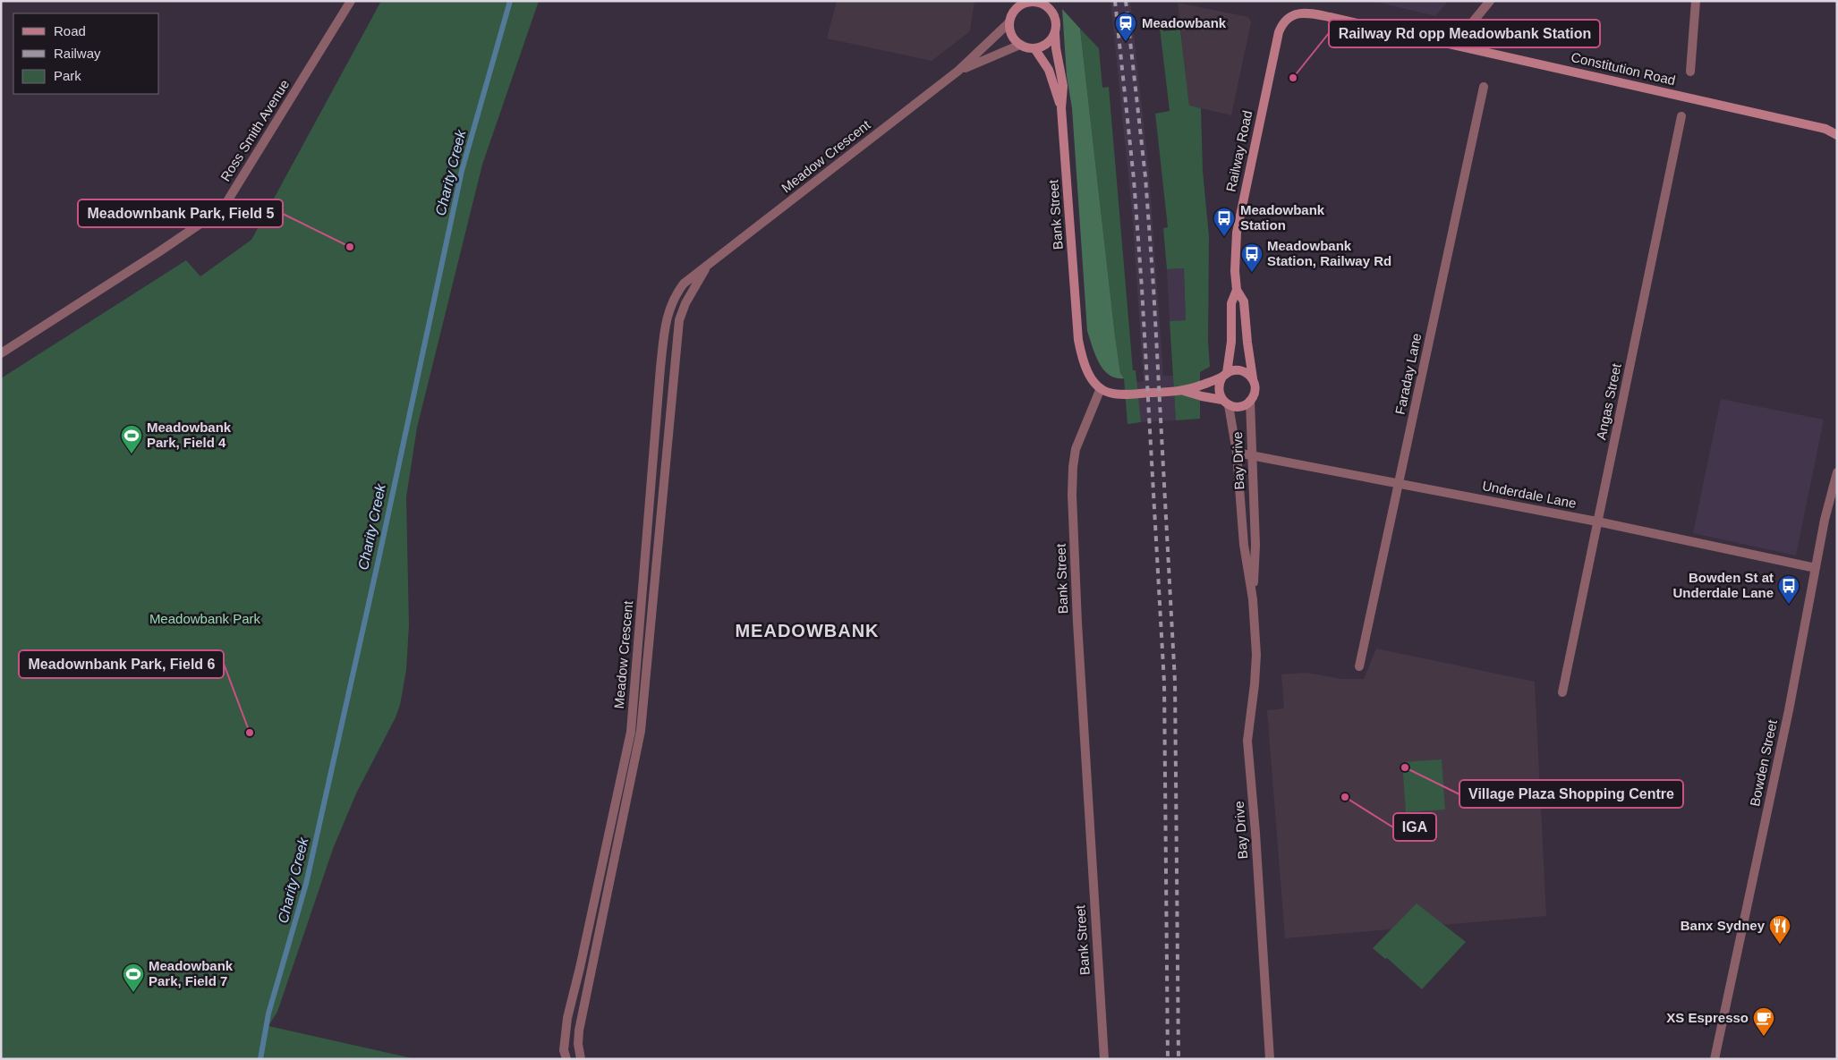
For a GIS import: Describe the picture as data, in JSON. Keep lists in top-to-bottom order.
{
  "streets": {
    "main road": ["Constitution Road", "Railway Road", "Bank Street"],
    "street": [
      "Ross Smith Avenue",
      "Meadow Crescent",
      "Faraday Lane",
      "Angas Street",
      "Bay Drive",
      "Underdale Lane",
      "Bowden Street"
    ]
  },
  "crossings": [
    ["Constitution Road", "Railway Road"],
    ["Railway Road", "Bay Drive"],
    ["Meadow Crescent", "Bank Street"],
    ["Faraday Lane", "Underdale Lane"],
    ["Angas Street", "Underdale Lane"],
    ["Bay Drive", "Underdale Lane"],
    ["Underdale Lane", "Bowden Street"]
  ],
  "districts": ["MEADOWBANK"],
  "water": ["Charity Creek"],
  "parks": ["Meadowbank Park"],
  "places": {
    "station": ["Meadowbank"],
    "other": [
      "Railway Rd opp Meadowbank Station",
      "Meadownbank Park, Field 5",
      "Meadownbank Park, Field 6",
      "Village Plaza Shopping Centre",
      "IGA"
    ],
    "bus stop": ["Meadowbank Station", "Meadowbank Station, Railway Rd", "Bowden St at Underdale Lane"],
    "sports": ["Meadowbank Park, Field 4", "Meadowbank Park, Field 7"],
    "restaurant": ["Banx Sydney"],
    "cafe": ["XS Espresso"]
  },
  "legend": ["Road", "Railway", "Park"]
}
